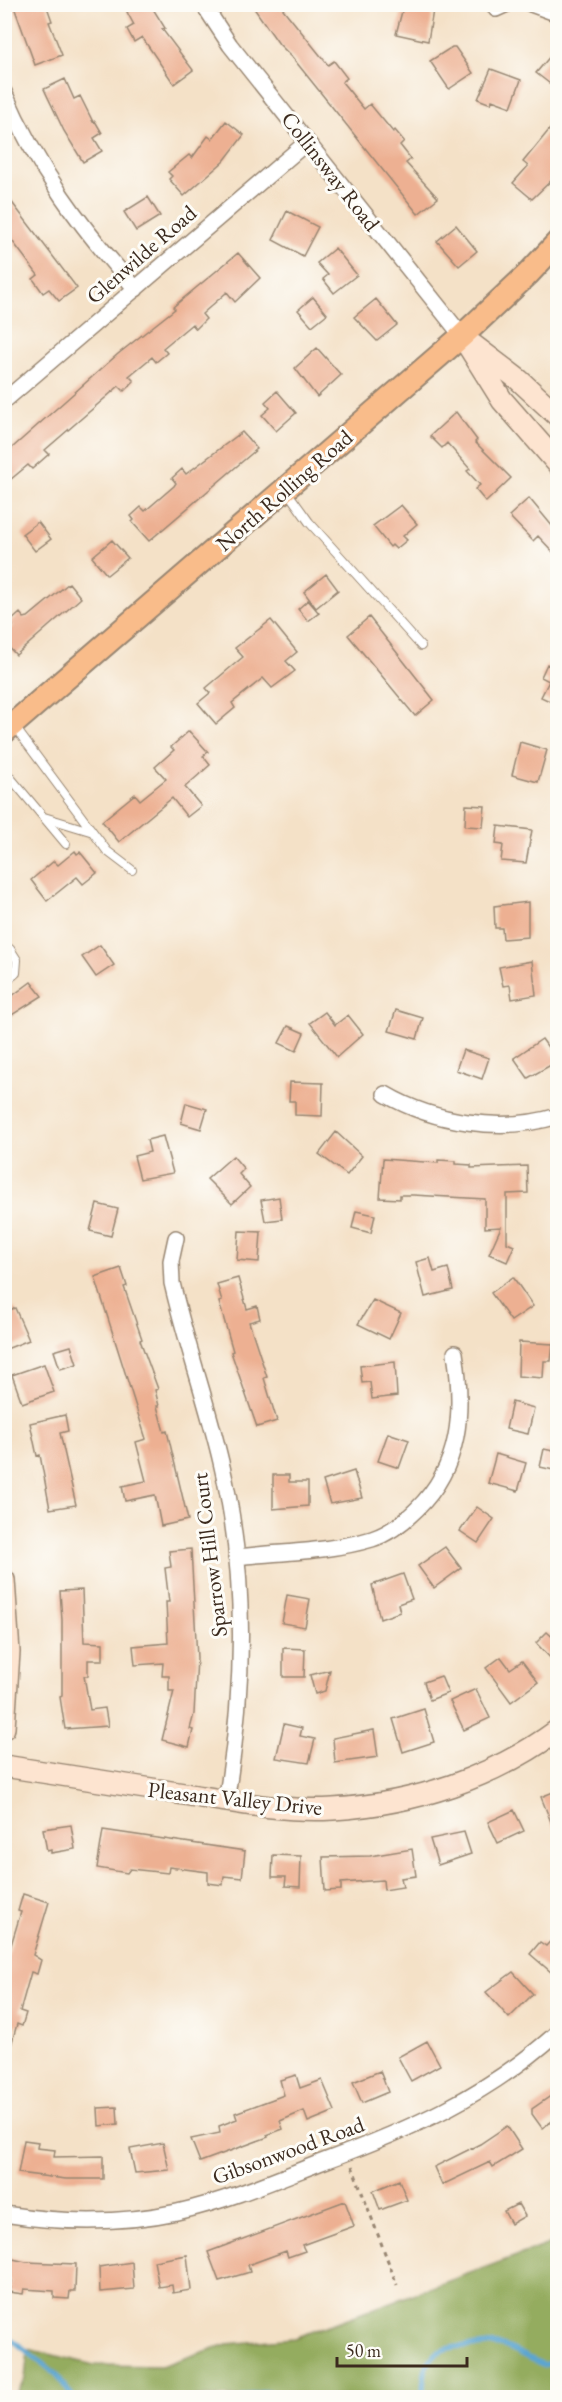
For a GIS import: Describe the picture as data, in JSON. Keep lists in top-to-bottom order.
{
  "streets": {
    "main road": ["North Rolling Road"],
    "street": [
      "Collinsway Road",
      "Glenwilde Road",
      "Sparrow Hill Court",
      "Pleasant Valley Drive",
      "Gibsonwood Road"
    ]
  },
  "crossings": [
    ["Collinsway Road", "Glenwilde Road"],
    ["Collinsway Road", "North Rolling Road"],
    ["Sparrow Hill Court", "Pleasant Valley Drive"]
  ],
  "scale_bar": "50 m"
}
